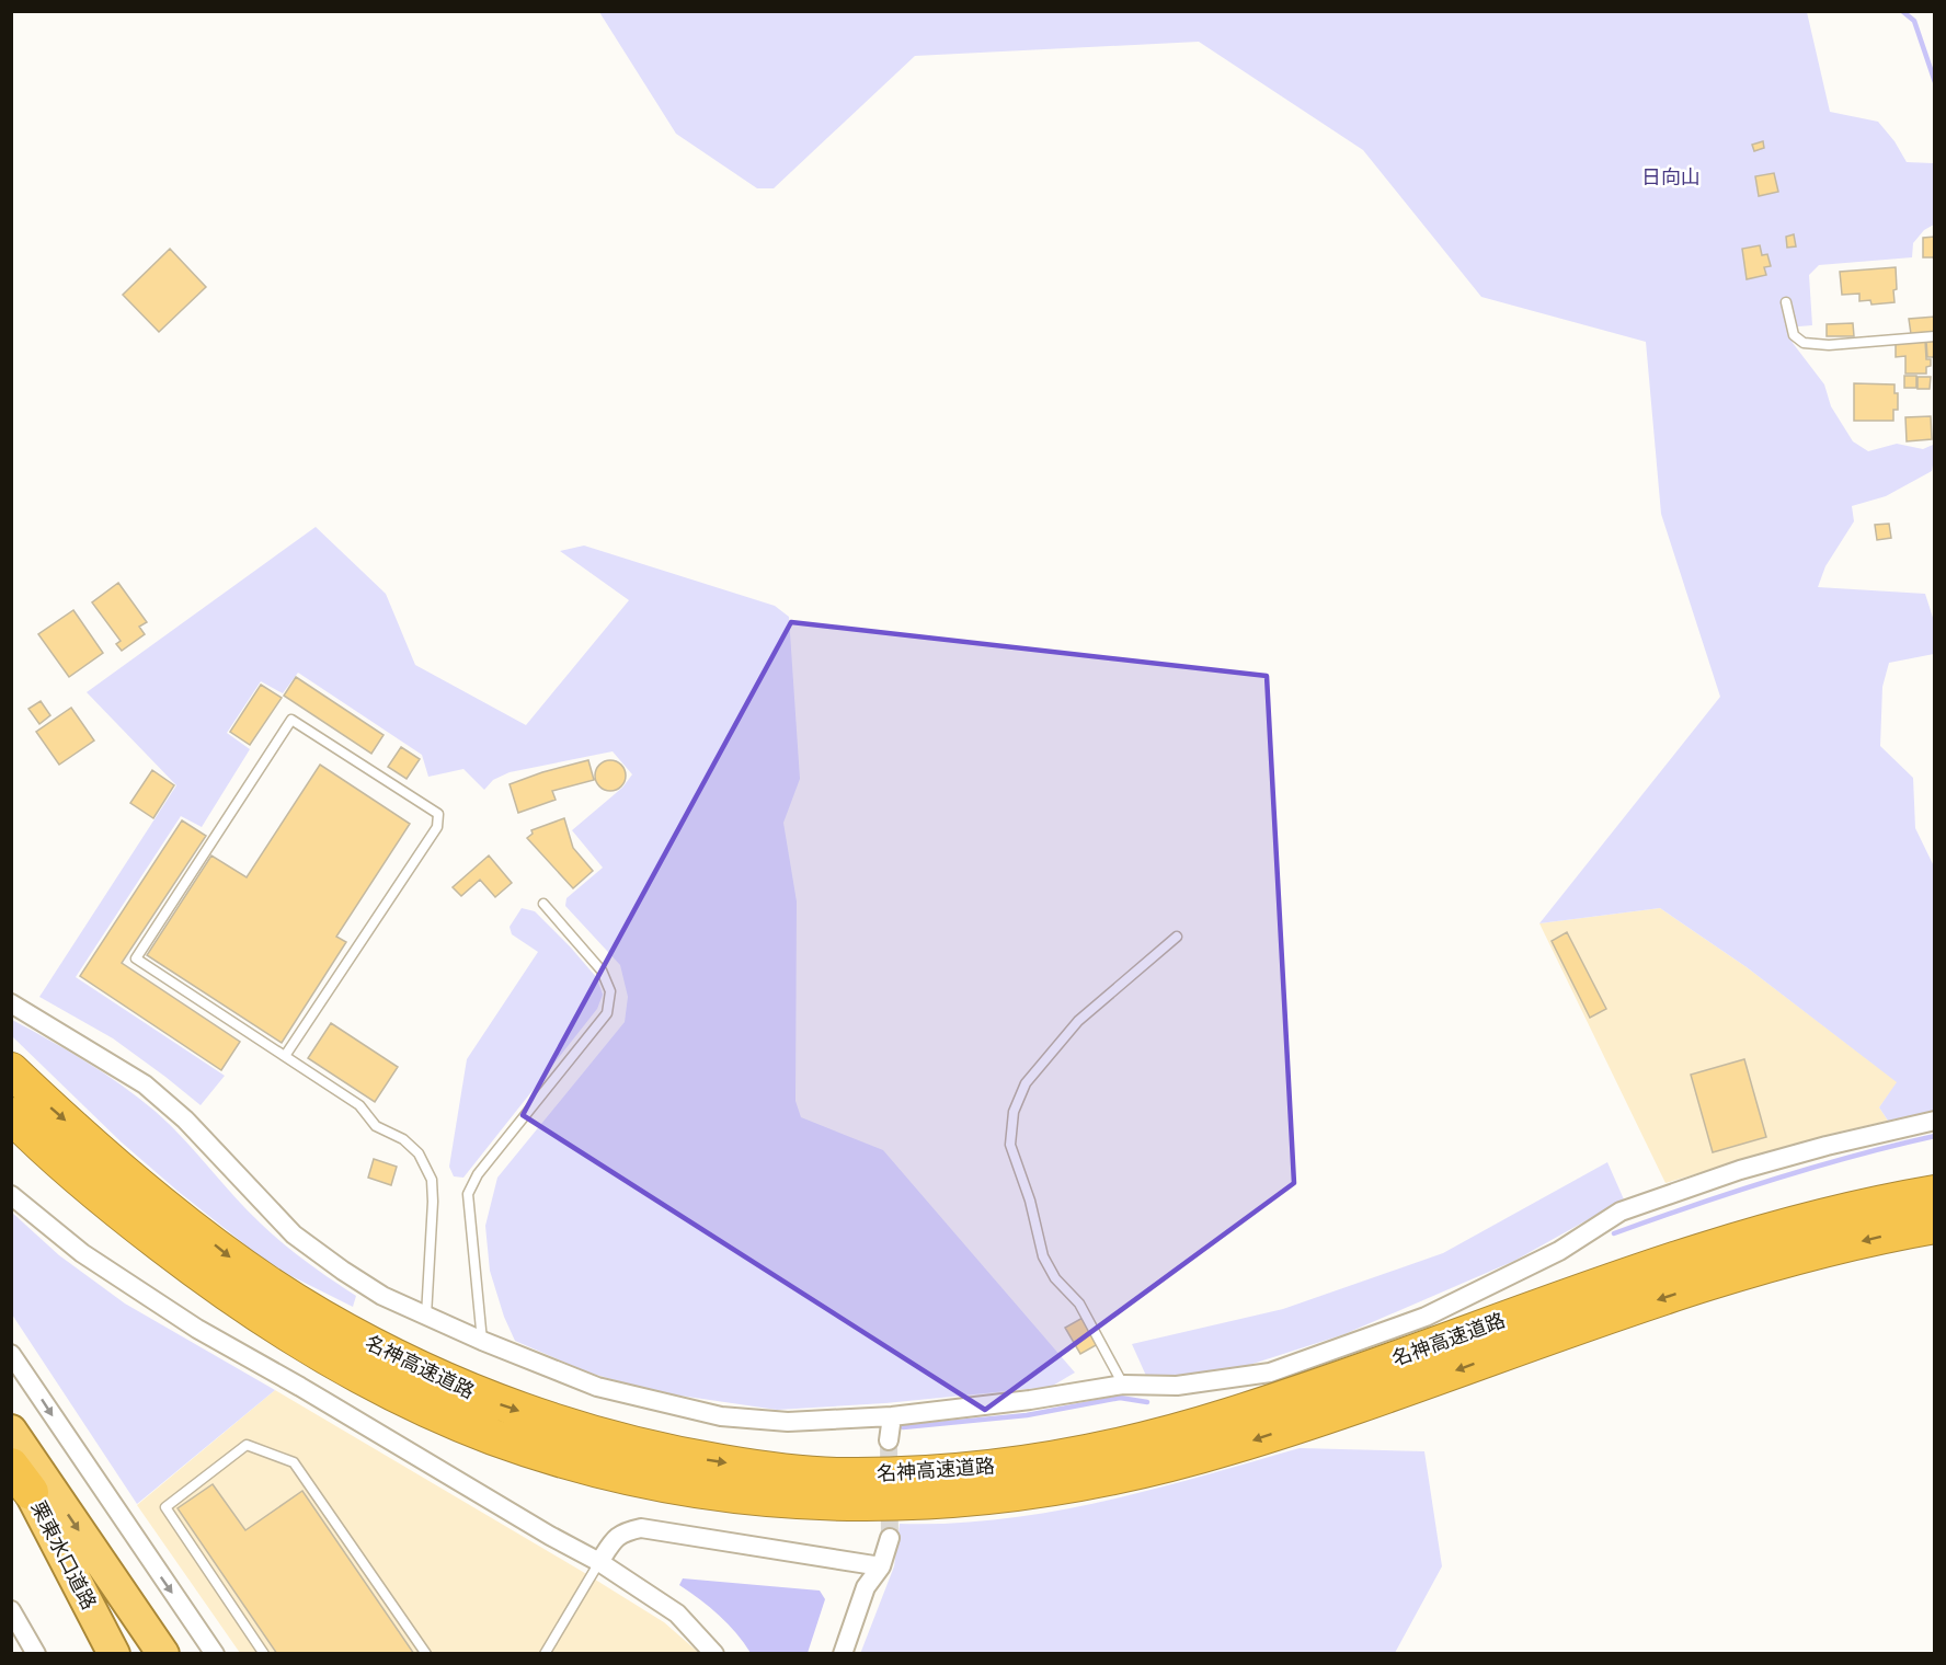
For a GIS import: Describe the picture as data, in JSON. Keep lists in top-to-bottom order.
{
  "streets": {
    "highway": ["名神高速道路", "栗東水口道路"]
  },
  "parks": ["日向山"]
}
